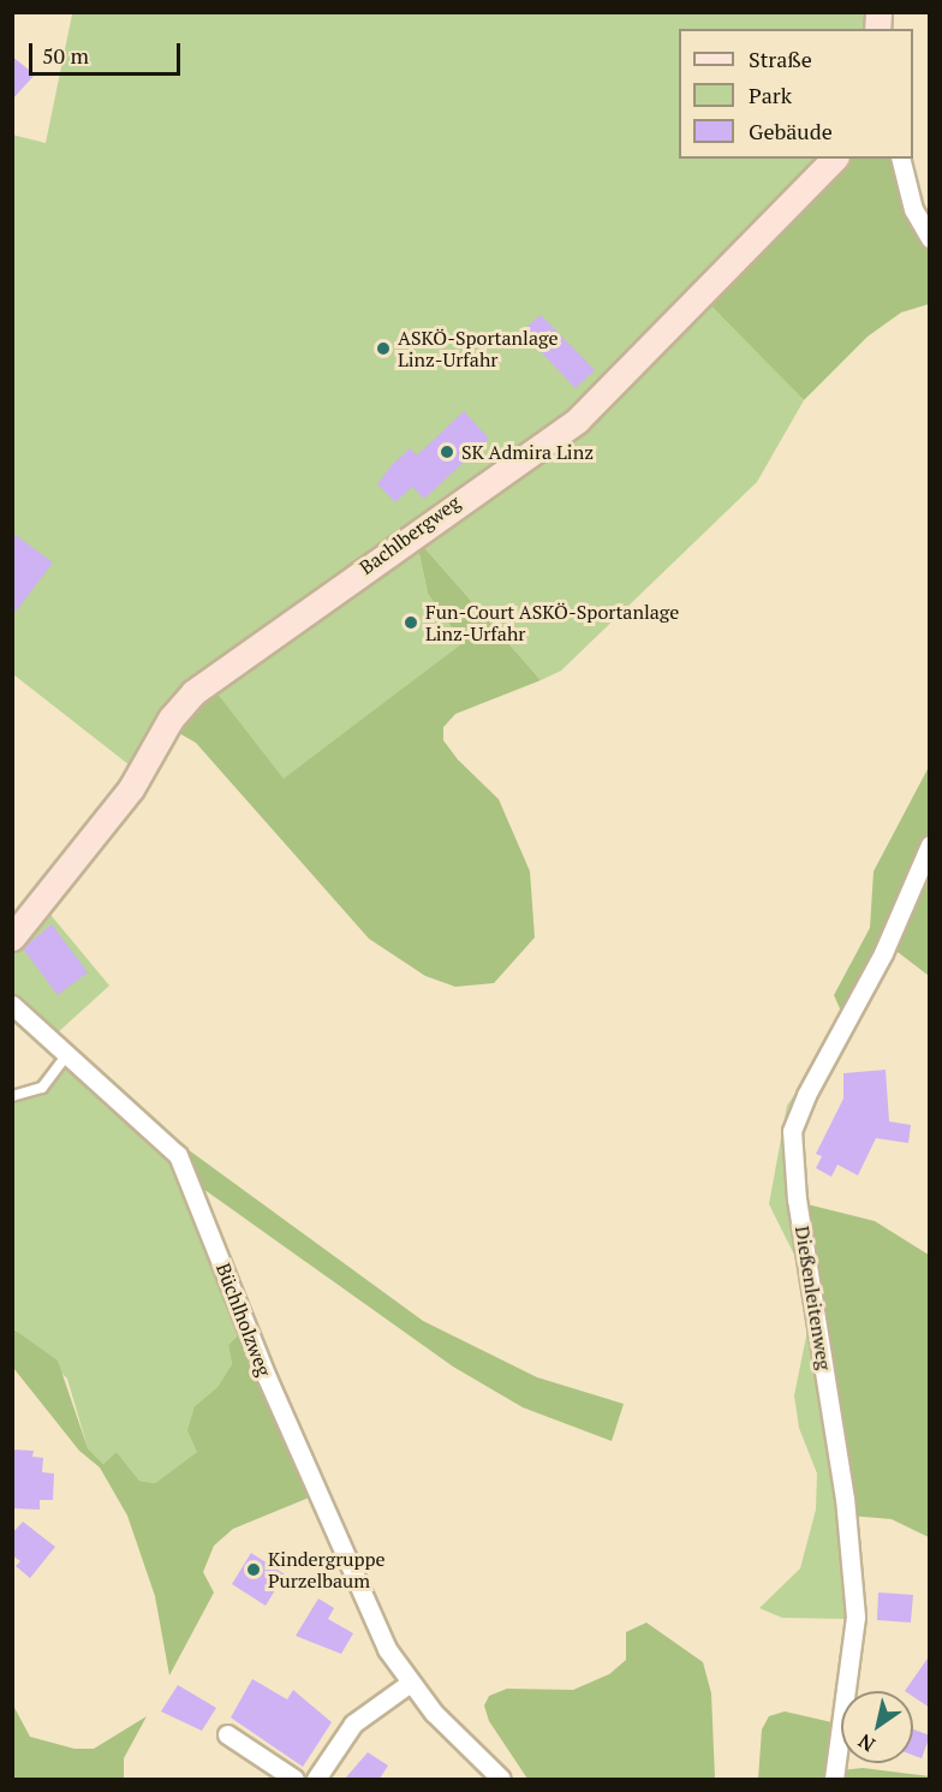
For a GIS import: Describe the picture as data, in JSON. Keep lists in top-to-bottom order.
{
  "streets": {
    "street": ["Bachlbergweg", "Dießenleitenweg", "Büchlholzweg"]
  },
  "places": [
    "ASKÖ-Sportanlage Linz-Urfahr",
    "SK Admira Linz",
    "Fun-Court ASKÖ-Sportanlage Linz-Urfahr",
    "Kindergruppe Purzelbaum"
  ],
  "legend": ["Straße", "Park", "Gebäude"],
  "scale_bar": "50 m",
  "north": "bottom left"
}
